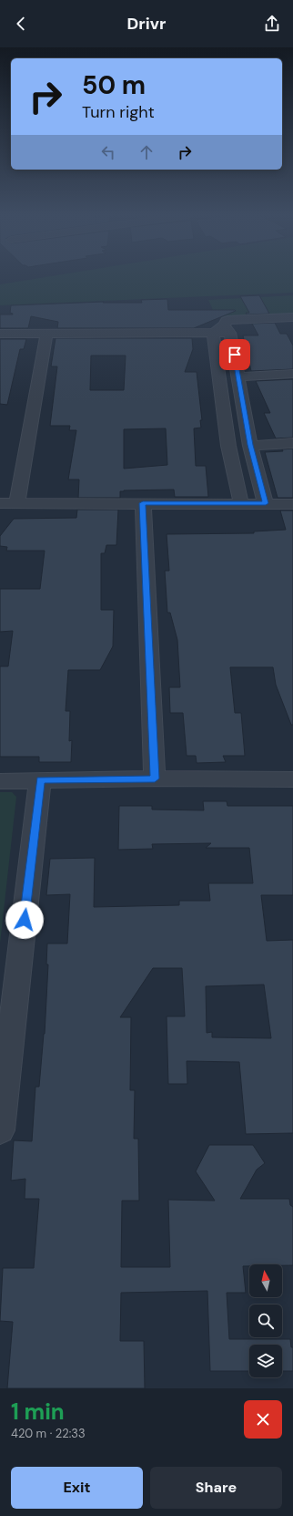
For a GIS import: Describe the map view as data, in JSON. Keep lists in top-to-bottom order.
{
  "north": "top",
  "page": {
    "header": "Drivr",
    "turn": ["50 m", "Turn right"],
    "heading": ["1 min", "420 m · 22:33"],
    "buttons": ["Exit", "Share"]
  }
}
